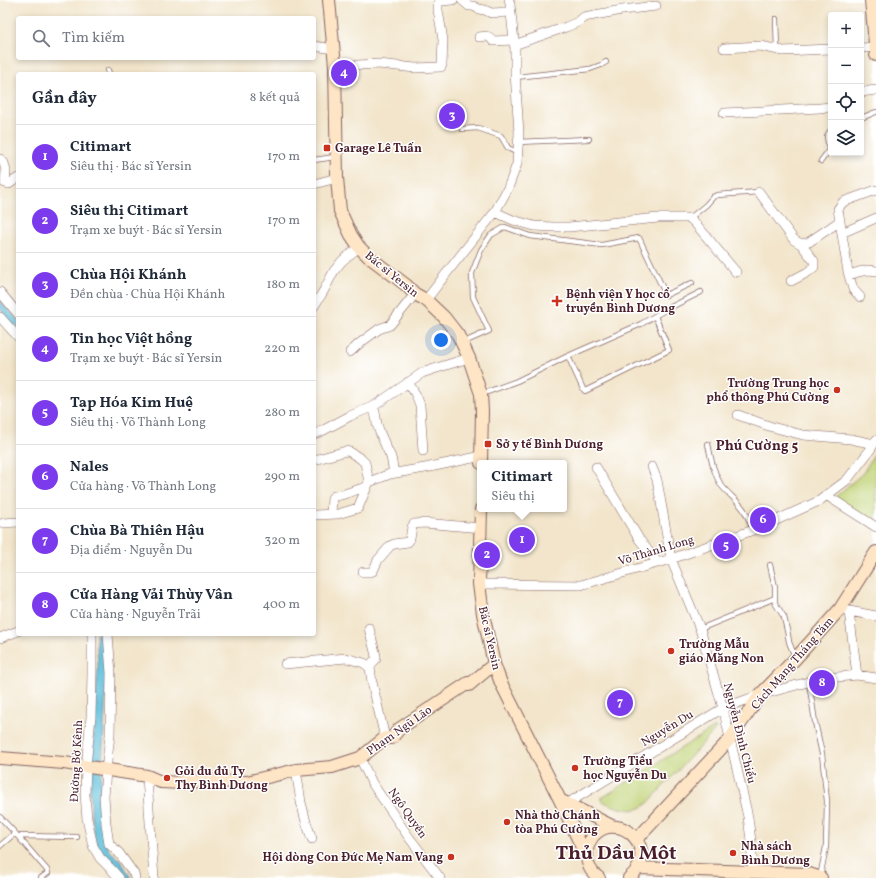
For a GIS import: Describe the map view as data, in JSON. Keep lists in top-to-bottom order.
{
  "streets": {
    "main road": ["Bác sĩ Yersin", "Cách Mạng Tháng Tám", "Phạm Ngũ Lão"],
    "street": [
      "Võ Thành Long",
      "Nguyễn Du",
      "Nguyễn Đình Chiểu",
      "Đường Bờ Kênh",
      "Ngô Quyền"
    ]
  },
  "crossings": [
    ["Bác sĩ Yersin", "Võ Thành Long"],
    ["Bác sĩ Yersin", "Nguyễn Du"],
    ["Bác sĩ Yersin", "Phạm Ngũ Lão"],
    ["Võ Thành Long", "Nguyễn Đình Chiểu"],
    ["Cách Mạng Tháng Tám", "Nguyễn Du"],
    ["Cách Mạng Tháng Tám", "Nguyễn Đình Chiểu"],
    ["Nguyễn Du", "Nguyễn Đình Chiểu"],
    ["Phạm Ngũ Lão", "Đường Bờ Kênh"],
    ["Phạm Ngũ Lão", "Ngô Quyền"]
  ],
  "districts": ["Phú Cường 5", "Thủ Dầu Một"],
  "places": {
    "transit": ["Garage Lê Tuấn", "Sở y tế Bình Dương"],
    "health": ["Bệnh viện Y học cổ truyền Bình Dương"],
    "other": [
      "Trường Trung học phổ thông Phú Cường",
      "Trường Mẫu giáo Măng Non",
      "Trường Tiểu học Nguyễn Du",
      "Gỏi đu đủ Ty Thy Bình Dương",
      "Nhà thờ Chánh tòa Phú Cường",
      "Nhà sách Bình Dương",
      "Hội dòng Con Đức Mẹ Nam Vang"
    ]
  },
  "page": {
    "map_buttons": ["+", "−"],
    "search": "Tìm kiếm",
    "pins": [
      "4",
      "3",
      "6",
      "1",
      "5",
      "2",
      "8",
      "7"
    ],
    "heading": ["Gần đây", "8 kết quả"],
    "list": [
      {
        "mark": "1",
        "name": "Citimart",
        "note": "Siêu thị · Bác sĩ Yersin",
        "value": "170 m"
      },
      {
        "mark": "2",
        "name": "Siêu thị Citimart",
        "note": "Trạm xe buýt · Bác sĩ Yersin",
        "value": "170 m"
      },
      {
        "mark": "3",
        "name": "Chùa Hội Khánh",
        "note": "Đền chùa · Chùa Hội Khánh",
        "value": "180 m"
      },
      {
        "mark": "4",
        "name": "Tin học Việt hồng",
        "note": "Trạm xe buýt · Bác sĩ Yersin",
        "value": "220 m"
      },
      {
        "mark": "5",
        "name": "Tạp Hóa Kim Huệ",
        "note": "Siêu thị · Võ Thành Long",
        "value": "280 m"
      },
      {
        "mark": "6",
        "name": "Nales",
        "note": "Cửa hàng · Võ Thành Long",
        "value": "290 m"
      },
      {
        "mark": "7",
        "name": "Chùa Bà Thiên Hậu",
        "note": "Địa điểm · Nguyễn Du",
        "value": "320 m"
      },
      {
        "mark": "8",
        "name": "Cửa Hàng Vải Thùy Vân",
        "note": "Cửa hàng · Nguyễn Trãi",
        "value": "400 m"
      }
    ],
    "popup": ["Citimart", "Siêu thị"]
  }
}
